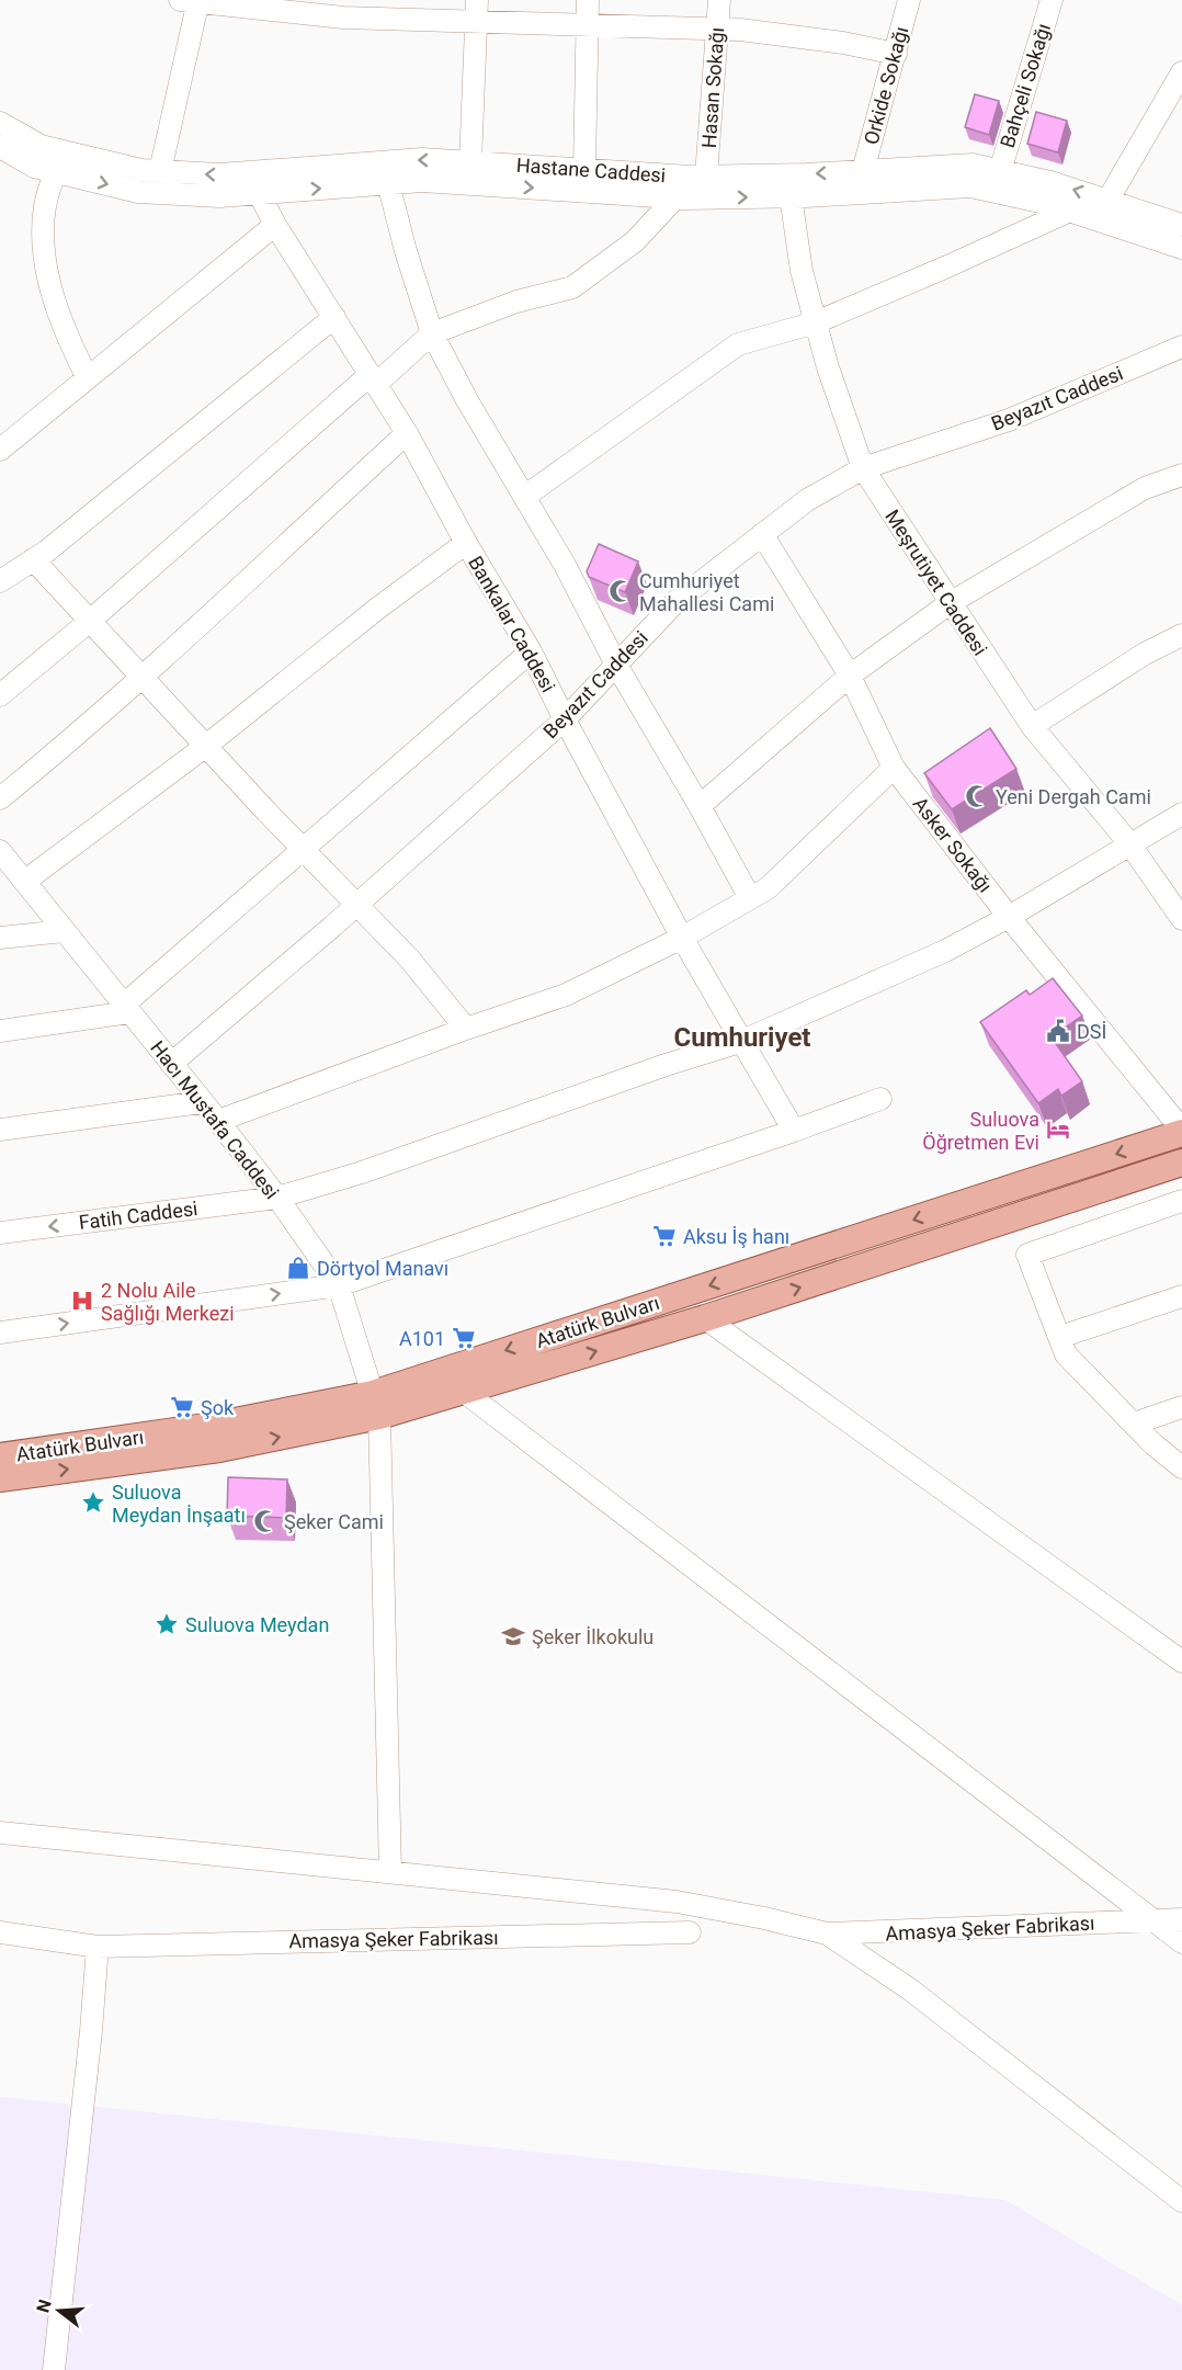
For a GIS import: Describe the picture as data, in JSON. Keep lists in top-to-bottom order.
{
  "streets": {
    "main road": ["Atatürk Bulvarı"],
    "street": [
      "Orkide Sokağı",
      "Bahçeli Sokağı",
      "Hasan Sokağı",
      "Hastane Caddesi",
      "Beyazıt Caddesi",
      "Meşrutiyet Caddesi",
      "Bankalar Caddesi",
      "Asker Sokağı",
      "Hacı Mustafa Caddesi",
      "Fatih Caddesi",
      "Amasya Şeker Fabrikası"
    ]
  },
  "crossings": [
    ["Orkide Sokağı", "Hastane Caddesi"],
    ["Bahçeli Sokağı", "Hastane Caddesi"],
    ["Hasan Sokağı", "Hastane Caddesi"],
    ["Hastane Caddesi", "Meşrutiyet Caddesi"],
    ["Hastane Caddesi", "Bankalar Caddesi"],
    ["Beyazıt Caddesi", "Meşrutiyet Caddesi"],
    ["Beyazıt Caddesi", "Bankalar Caddesi"],
    ["Beyazıt Caddesi", "Asker Sokağı"],
    ["Beyazıt Caddesi", "Hacı Mustafa Caddesi"],
    ["Meşrutiyet Caddesi", "Fatih Caddesi"],
    ["Bankalar Caddesi", "Fatih Caddesi"],
    ["Asker Sokağı", "Fatih Caddesi"],
    ["Asker Sokağı", "Atatürk Bulvarı"],
    ["Hacı Mustafa Caddesi", "Fatih Caddesi"],
    ["Hacı Mustafa Caddesi", "Atatürk Bulvarı"]
  ],
  "districts": ["Cumhuriyet"],
  "places": {
    "mosque": ["Cumhuriyet Mahallesi Cami", "Yeni Dergah Cami", "Şeker Cami"],
    "public building": ["DSİ"],
    "hotel": ["Suluova Öğretmen Evi"],
    "supermarket": ["Aksu İş hanı", "A101", "Şok"],
    "shop": ["Dörtyol Manavı"],
    "hospital": ["2 Nolu Aile Sağlığı Merkezi"],
    "place": ["Suluova Meydan İnşaatı", "Suluova Meydan"],
    "school or university": ["Şeker İlkokulu"]
  },
  "north": "left"
}
